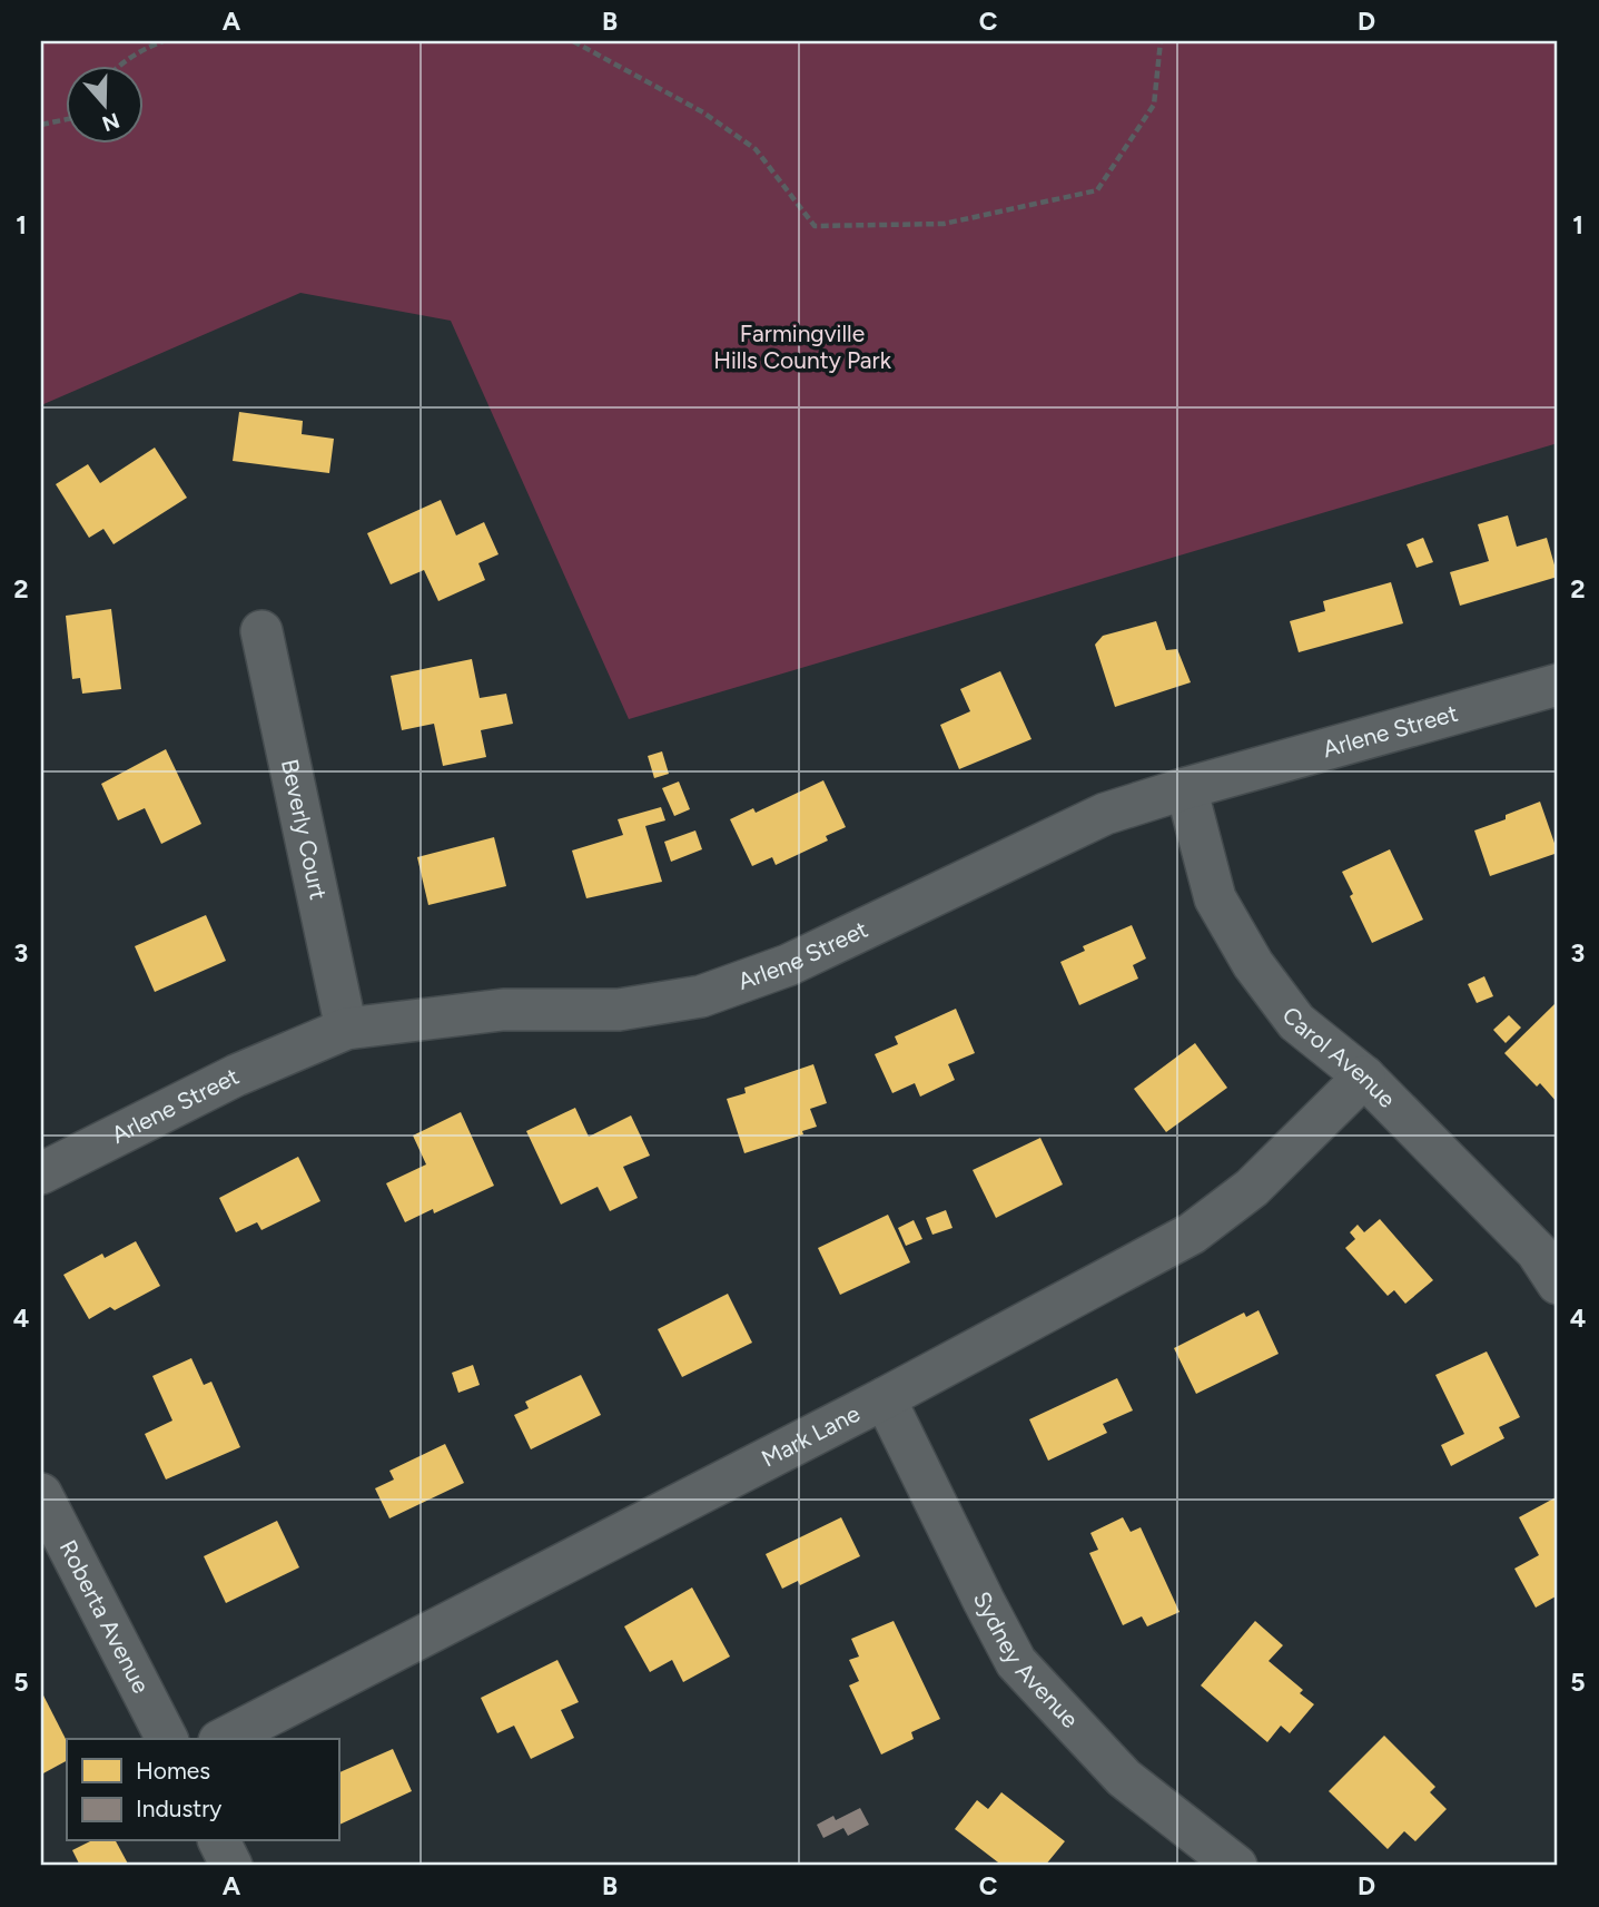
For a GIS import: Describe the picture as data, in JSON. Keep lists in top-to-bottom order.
{
  "streets": {
    "street": [
      "Arlene Street",
      "Beverly Court",
      "Carol Avenue",
      "Mark Lane",
      "Roberta Avenue",
      "Sydney Avenue"
    ]
  },
  "crossings": [
    ["Arlene Street", "Beverly Court"],
    ["Arlene Street", "Carol Avenue"],
    ["Carol Avenue", "Mark Lane"],
    ["Mark Lane", "Sydney Avenue"]
  ],
  "parks": ["Farmingville Hills County Park"],
  "legend": ["Homes", "Industry"],
  "north": "bottom",
  "grid": {
    "columns": [
      "A",
      "B",
      "C",
      "D"
    ],
    "rows": [
      "1",
      "2",
      "3",
      "4",
      "5"
    ]
  }
}
